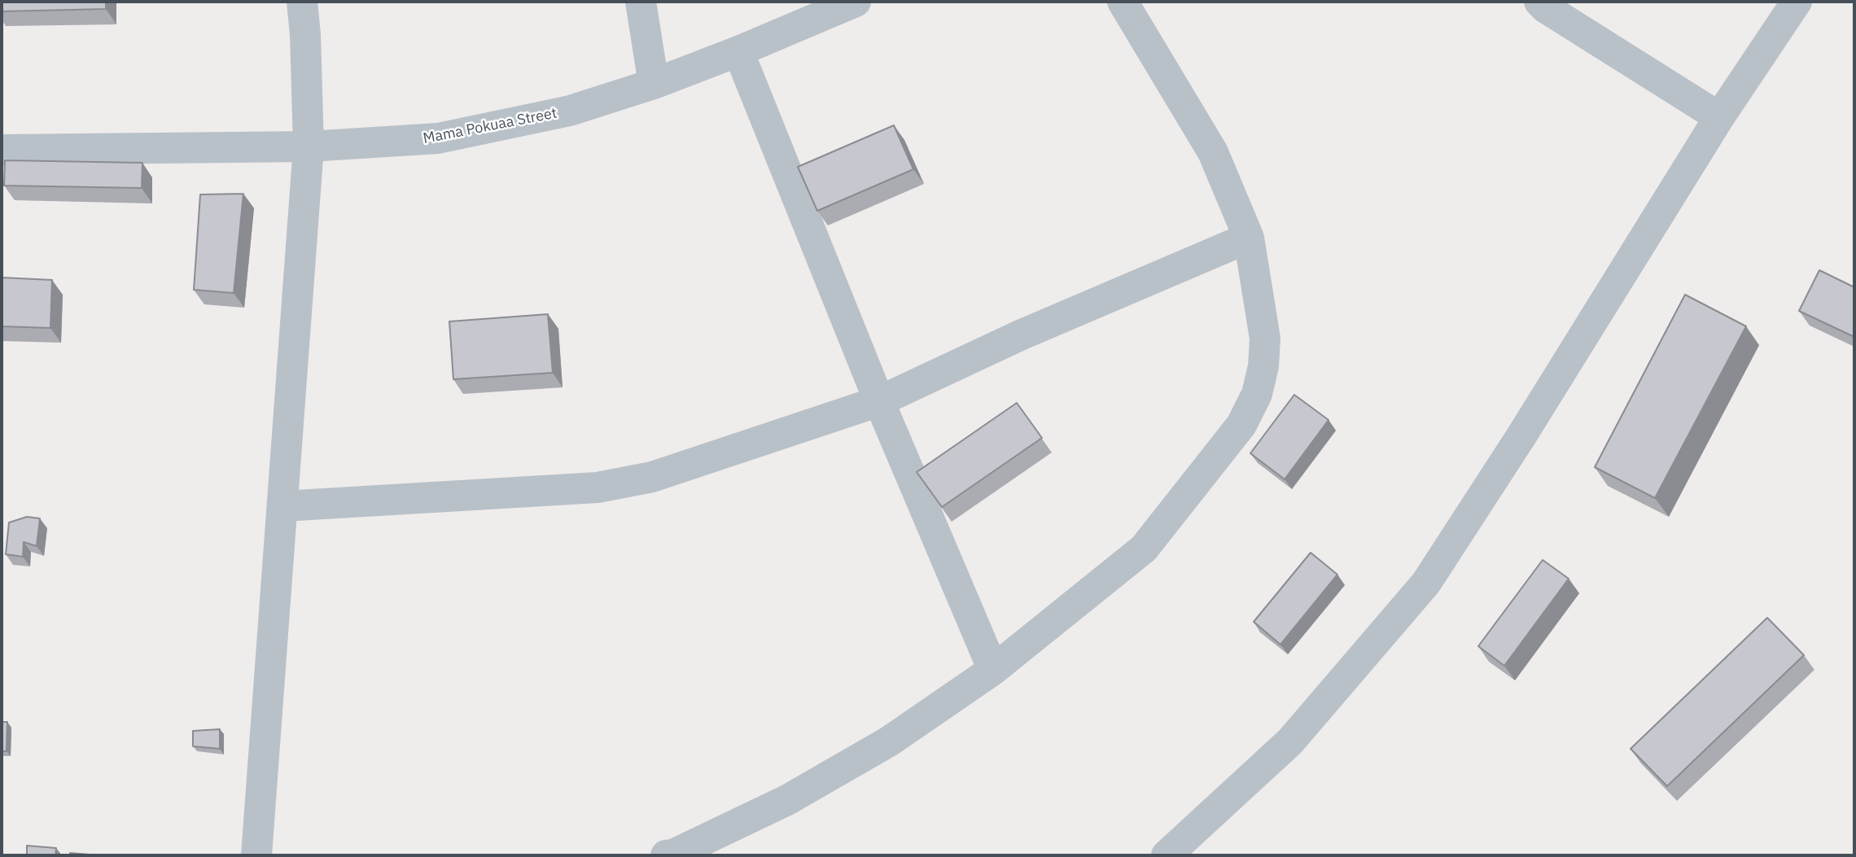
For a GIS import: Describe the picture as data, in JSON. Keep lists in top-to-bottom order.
{
  "streets": {
    "street": ["Mama Pokuaa Street"]
  }
}
